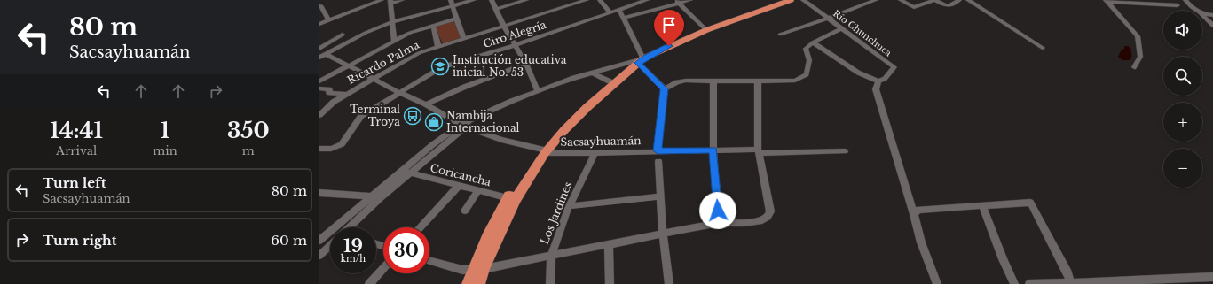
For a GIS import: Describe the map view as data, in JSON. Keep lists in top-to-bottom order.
{
  "streets": {
    "street": [
      "Río Chunchuca",
      "Ciro Alegría",
      "Ricardo Palma",
      "Sacsayhuamán",
      "Coricancha",
      "Los Jardines"
    ]
  },
  "crossings": [
    ["Ciro Alegría", "Sacsayhuamán"],
    ["Ricardo Palma", "Sacsayhuamán"],
    ["Sacsayhuamán", "Los Jardines"]
  ],
  "places": {
    "school or university": ["Institución educativa inicial No. 53"],
    "bus stop": ["Terminal Troya"],
    "shop": ["Nambija Internacional"]
  },
  "page": {
    "turn": ["80 m", "Sacsayhuamán"],
    "map_buttons": ["+", "−"],
    "eta": [
      "14:41",
      "Arrival",
      "1",
      "min",
      "350",
      "m"
    ],
    "list": [
      {
        "name": "Turn left",
        "note": "Sacsayhuamán",
        "value": "80 m"
      },
      {
        "name": "Turn right",
        "value": "60 m"
      }
    ],
    "speed": "19 km/h",
    "limit": "30"
  }
}
